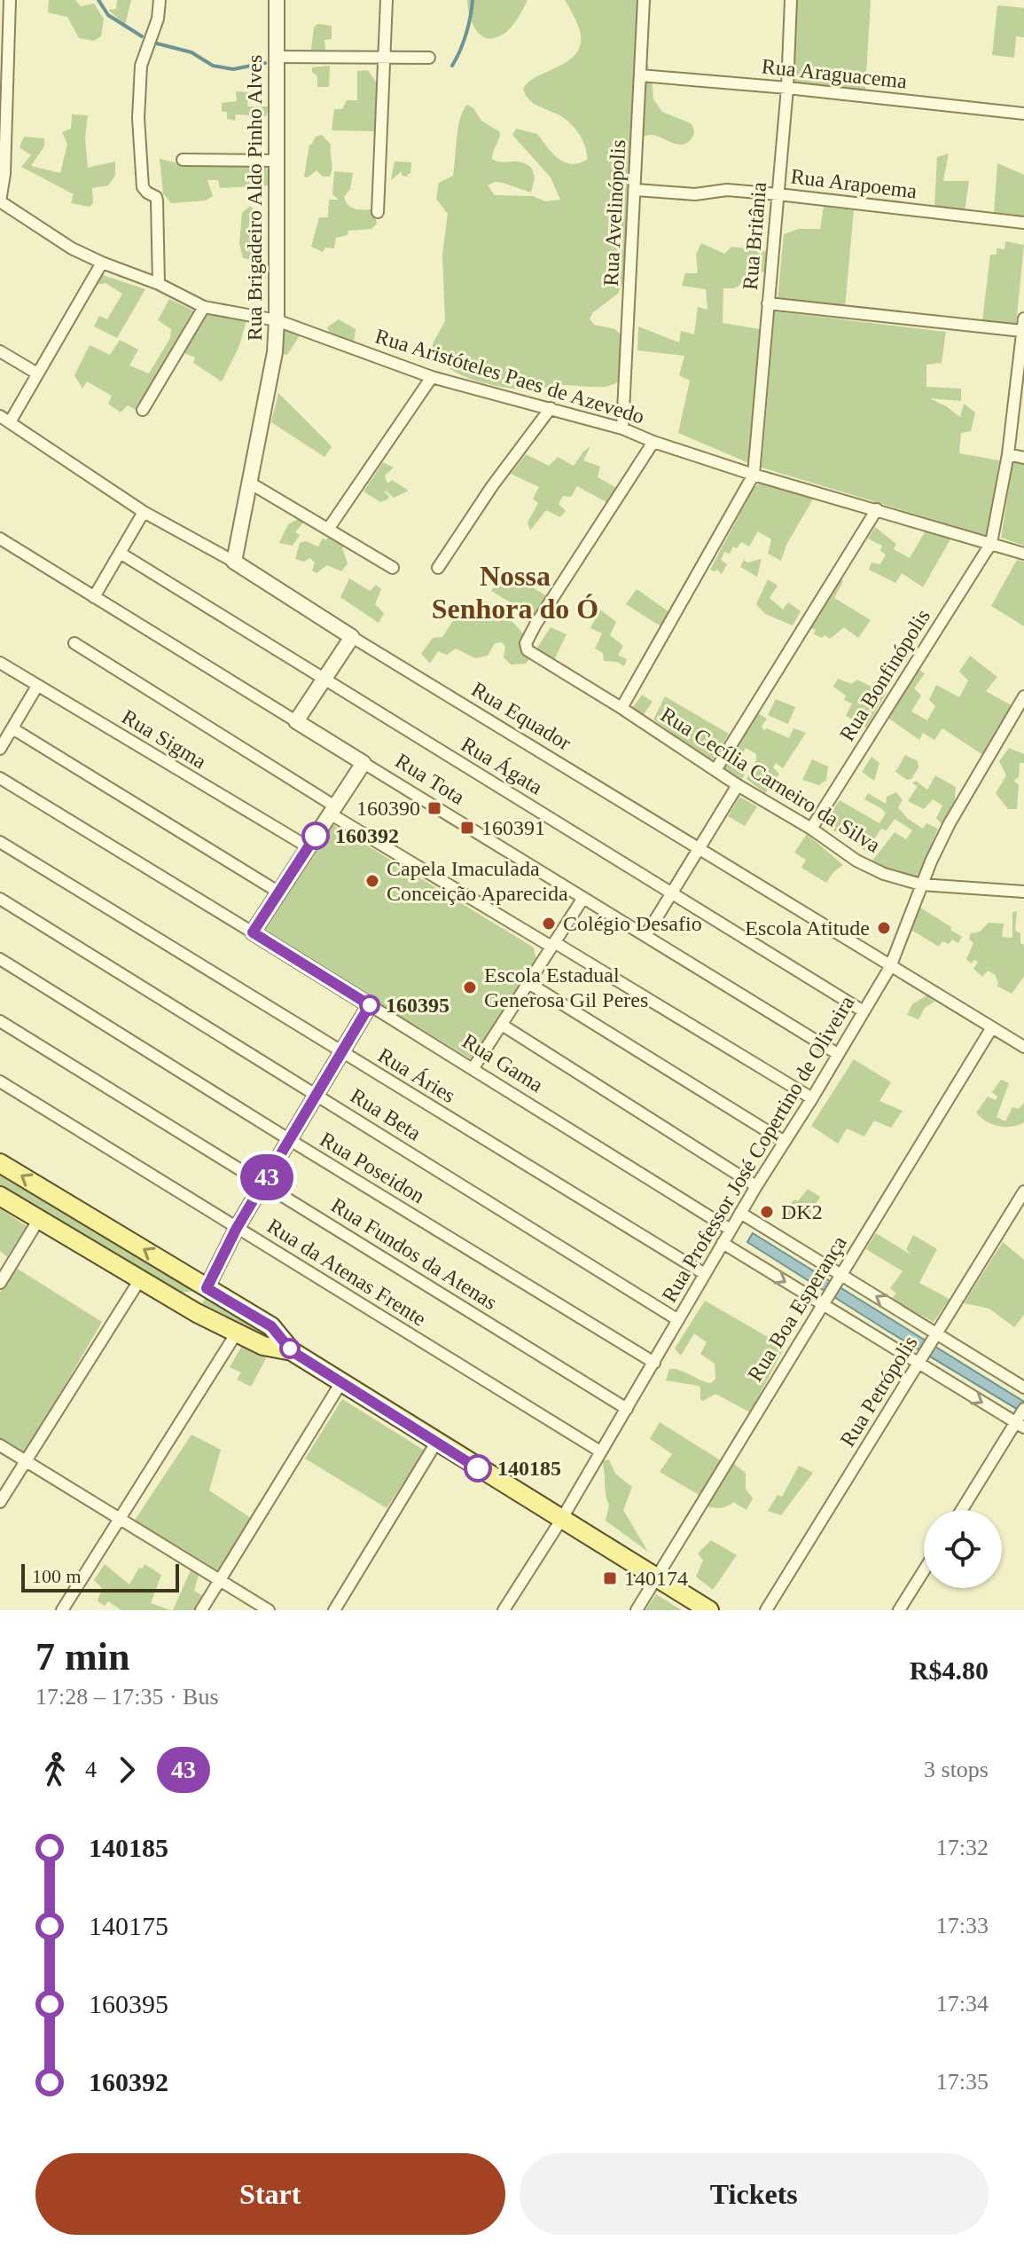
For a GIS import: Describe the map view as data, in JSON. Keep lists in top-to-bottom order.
{
  "streets": {
    "street": [
      "Rua Araguacema",
      "Rua Arapoema",
      "Rua Brigadeiro Aldo Pinho Alves",
      "Rua Avelinópolis",
      "Rua Britânia",
      "Rua Aristóteles Paes de Azevedo",
      "Rua Bonfinópolis",
      "Rua Equador",
      "Rua Sigma",
      "Rua Ágata",
      "Rua Tota",
      "Rua Cecília Carneiro da Silva",
      "Rua Gama",
      "Rua Áries",
      "Rua Beta",
      "Rua Professor José Copertino de Oliveira",
      "Rua Poseidon",
      "Rua Fundos da Atenas",
      "Rua da Atenas Frente",
      "Rua Boa Esperança",
      "Rua Petrópolis"
    ]
  },
  "crossings": [
    ["Rua Araguacema", "Rua Avelinópolis"],
    ["Rua Araguacema", "Rua Britânia"],
    ["Rua Arapoema", "Rua Avelinópolis"],
    ["Rua Arapoema", "Rua Britânia"],
    ["Rua Brigadeiro Aldo Pinho Alves", "Rua Aristóteles Paes de Azevedo"],
    ["Rua Brigadeiro Aldo Pinho Alves", "Rua Equador"],
    ["Rua Avelinópolis", "Rua Aristóteles Paes de Azevedo"],
    ["Rua Britânia", "Rua Aristóteles Paes de Azevedo"],
    ["Rua Aristóteles Paes de Azevedo", "Rua Bonfinópolis"],
    ["Rua Aristóteles Paes de Azevedo", "Rua Cecília Carneiro da Silva"],
    ["Rua Bonfinópolis", "Rua Cecília Carneiro da Silva"],
    ["Rua Equador", "Rua Professor José Copertino de Oliveira"],
    ["Rua Equador", "Rua Boa Esperança"],
    ["Rua Ágata", "Rua Professor José Copertino de Oliveira"],
    ["Rua Tota", "Rua Professor José Copertino de Oliveira"],
    ["Rua Cecília Carneiro da Silva", "Rua Professor José Copertino de Oliveira"],
    ["Rua Gama", "Rua Professor José Copertino de Oliveira"],
    ["Rua Áries", "Rua Professor José Copertino de Oliveira"],
    ["Rua Beta", "Rua Professor José Copertino de Oliveira"],
    ["Rua Professor José Copertino de Oliveira", "Rua Poseidon"],
    ["Rua Professor José Copertino de Oliveira", "Rua Fundos da Atenas"],
    ["Rua Professor José Copertino de Oliveira", "Rua da Atenas Frente"]
  ],
  "districts": ["Nossa Senhora do Ó"],
  "places": {
    "transit": ["160390", "160391", "140174"],
    "other": [
      "160392",
      "Capela Imaculada Conceição Aparecida",
      "Colégio Desafio",
      "Escola Atitude",
      "Escola Estadual Generosa Gil Peres",
      "160395",
      "DK2",
      "140185"
    ]
  },
  "lines": ["bus line 43"],
  "scale_bar": "100 m",
  "page": {
    "on_map": "43",
    "scale": "100 m",
    "heading": ["7 min", "17:28 – 17:35 · Bus", "R$4.80"],
    "legs": ["4", "43", "3 stops"],
    "list": [
      {
        "name": "140185",
        "value": "17:32"
      },
      {
        "name": "140175",
        "value": "17:33"
      },
      {
        "name": "160395",
        "value": "17:34"
      },
      {
        "name": "160392",
        "value": "17:35"
      }
    ],
    "buttons": ["Start", "Tickets"]
  }
}
